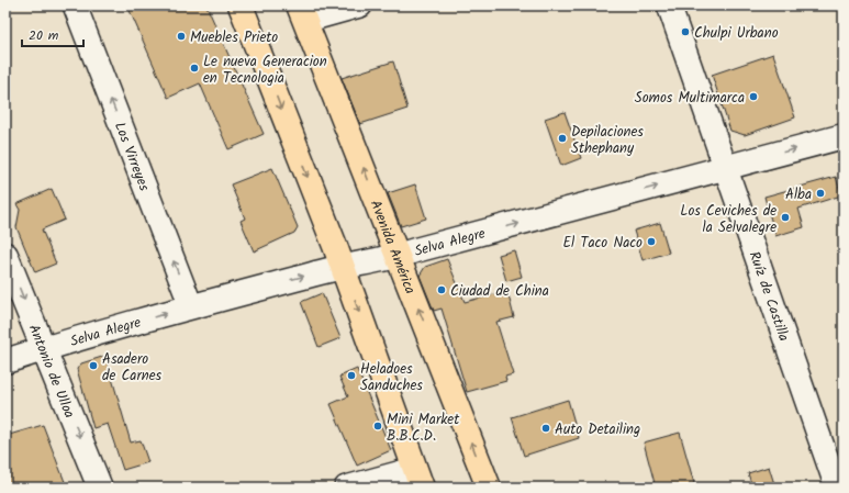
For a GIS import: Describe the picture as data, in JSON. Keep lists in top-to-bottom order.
{
  "streets": {
    "main road": ["Avenida América"],
    "street": [
      "Los Virreyes",
      "Selva Alegre",
      "Ruíz de Castilla",
      "Antonio de Ulloa"
    ]
  },
  "crossings": [
    ["Los Virreyes", "Selva Alegre"],
    ["Selva Alegre", "Avenida América"],
    ["Selva Alegre", "Ruíz de Castilla"],
    ["Selva Alegre", "Antonio de Ulloa"]
  ],
  "one_way": ["Los Virreyes", "Selva Alegre", "Antonio de Ulloa"],
  "places": [
    "Chulpi Urbano",
    "Muebles Prieto",
    "Le nueva Generacion en Tecnologia",
    "Somos Multimarca",
    "Depilaciones Sthephany",
    "Alba",
    "Los Ceviches de la Selvalegre",
    "El Taco Naco",
    "Ciudad de China",
    "Asadero de Carnes",
    "Heladoes Sanduches",
    "Mini Market B.B.C.D.",
    "Auto Detailing"
  ],
  "scale_bar": "20 m"
}
